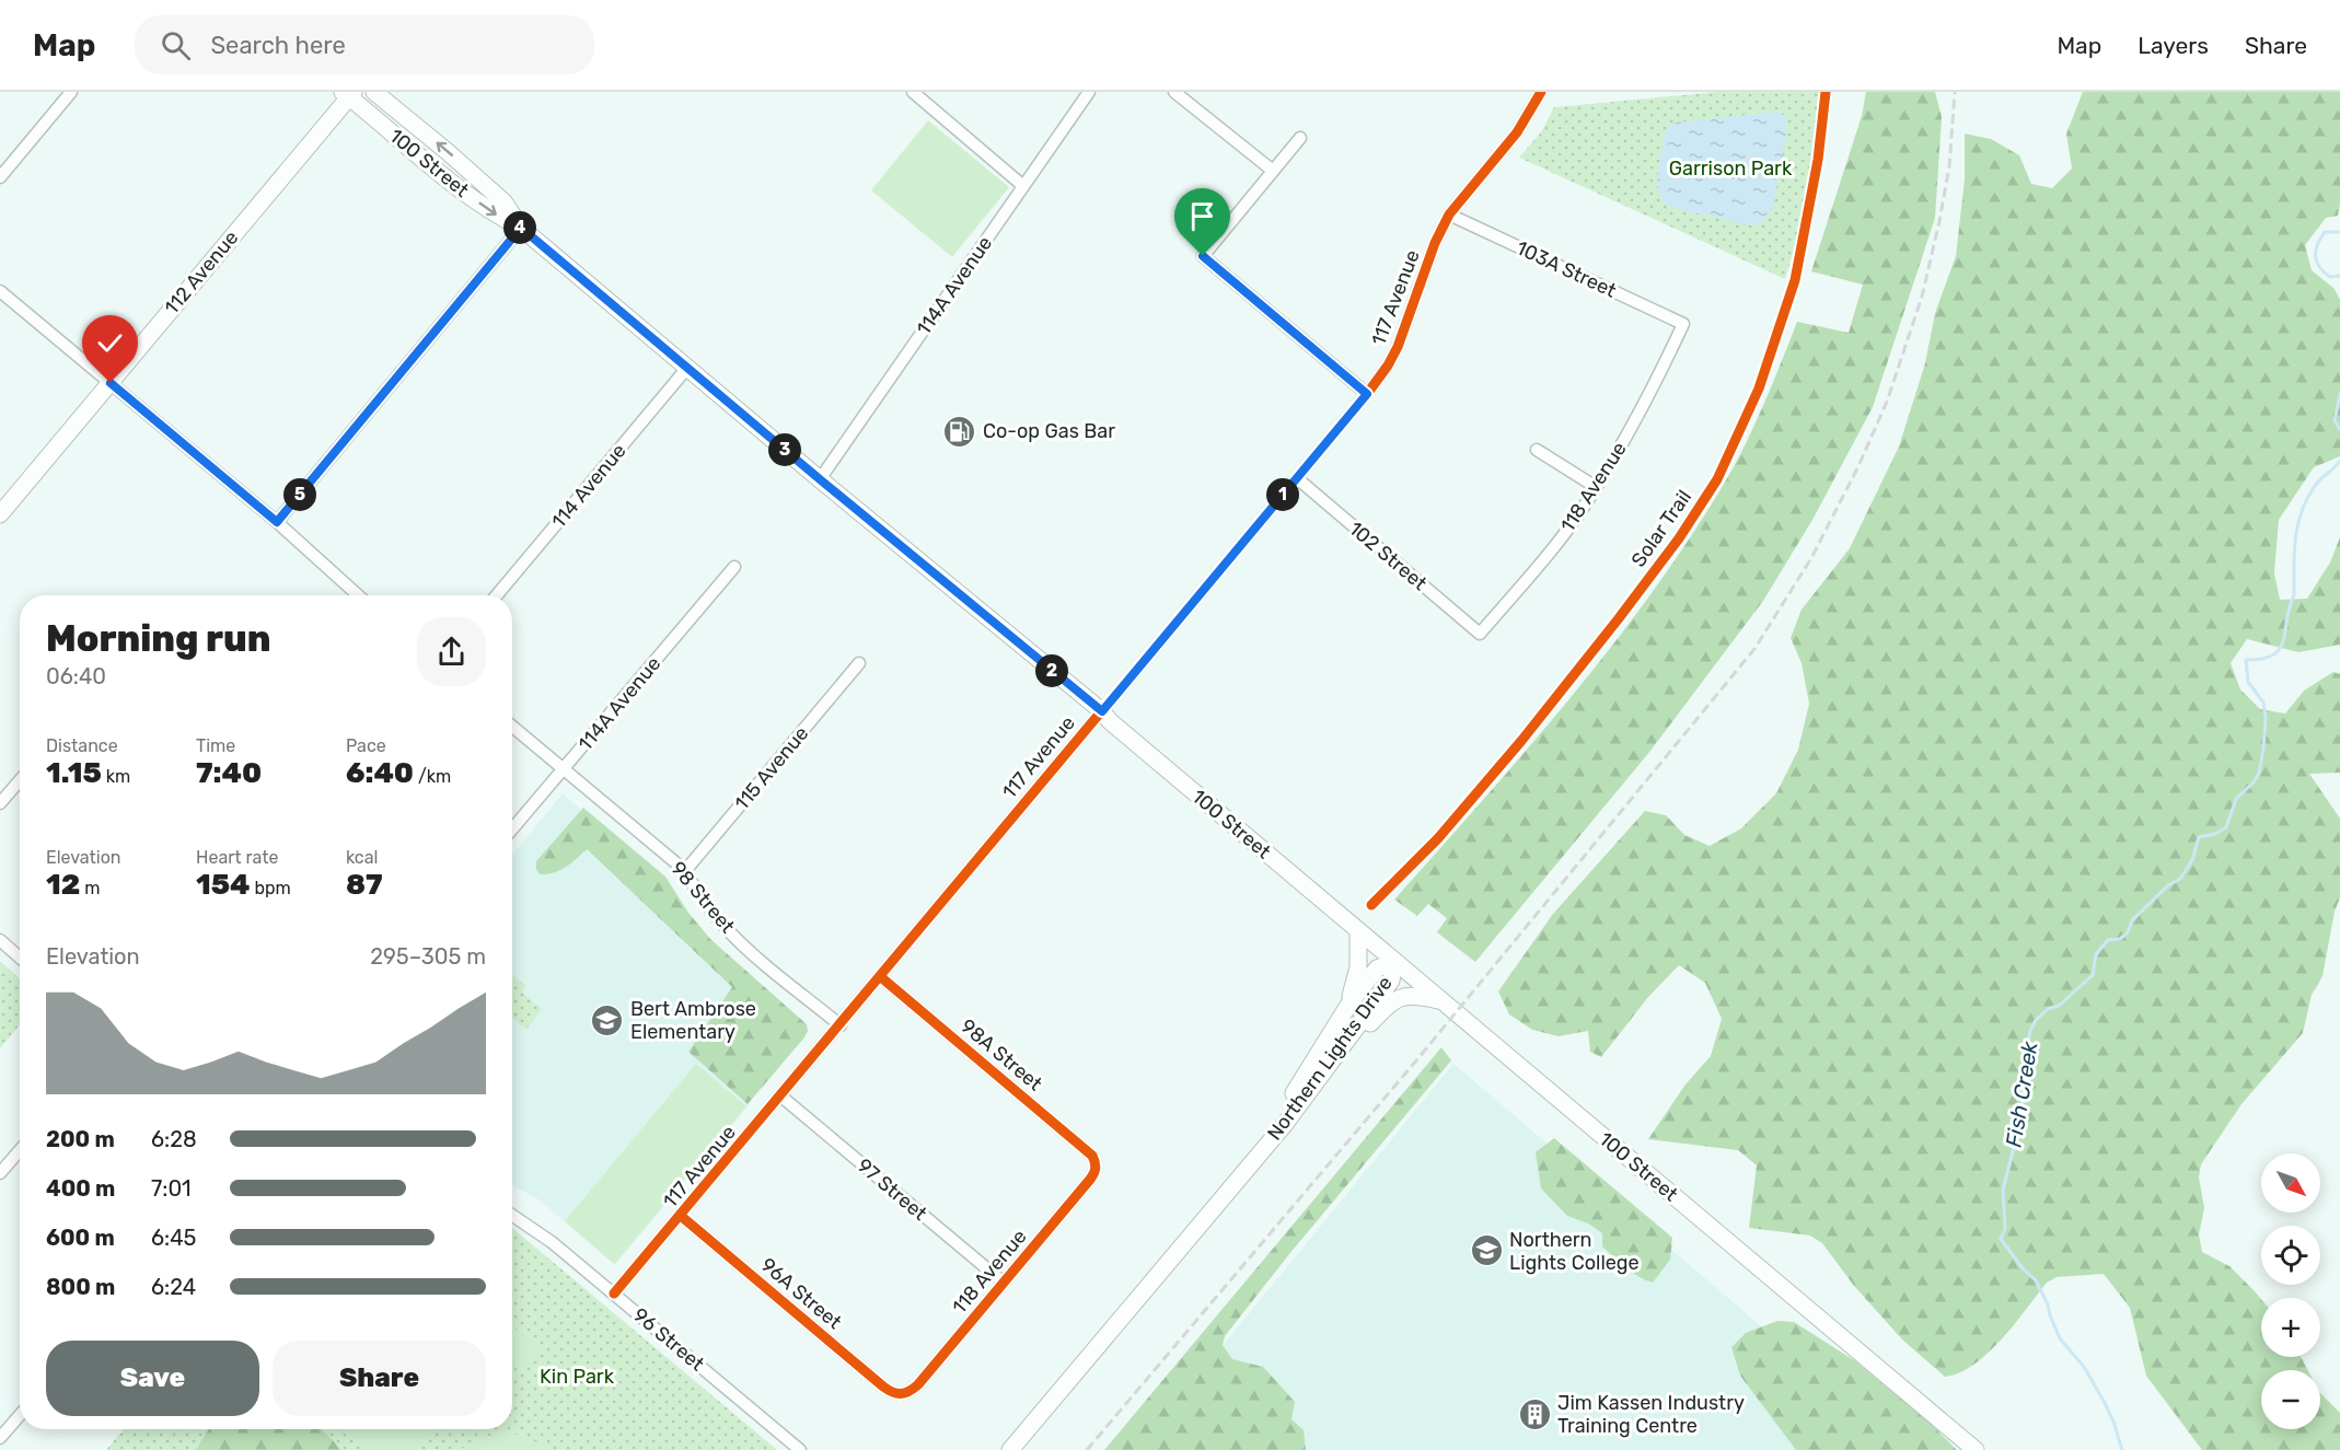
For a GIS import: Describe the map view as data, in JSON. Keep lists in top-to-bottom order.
{
  "streets": {
    "main road": ["100 Street", "112 Avenue", "Northern Lights Drive"],
    "street": [
      "103A Street",
      "114A Avenue",
      "117 Avenue",
      "114 Avenue",
      "118 Avenue",
      "102 Street",
      "115 Avenue",
      "98 Street",
      "98A Street",
      "97 Street",
      "96A Street",
      "96 Street"
    ],
    "cycle path": ["Solar Trail"]
  },
  "crossings": [
    ["100 Street", "112 Avenue"],
    ["100 Street", "114A Avenue"],
    ["100 Street", "117 Avenue"],
    ["100 Street", "114 Avenue"],
    ["100 Street", "Northern Lights Drive"],
    ["103A Street", "117 Avenue"],
    ["103A Street", "118 Avenue"],
    ["114A Avenue", "98 Street"],
    ["117 Avenue", "102 Street"],
    ["117 Avenue", "98 Street"],
    ["117 Avenue", "98A Street"],
    ["117 Avenue", "97 Street"],
    ["117 Avenue", "96A Street"],
    ["117 Avenue", "96 Street"],
    ["118 Avenue", "102 Street"],
    ["118 Avenue", "98A Street"],
    ["118 Avenue", "97 Street"],
    ["118 Avenue", "96A Street"],
    ["115 Avenue", "98 Street"]
  ],
  "water": ["Fish Creek"],
  "parks": ["Garrison Park", "Kin Park"],
  "places": {
    "fuel station": ["Co-op Gas Bar"],
    "school or university": ["Bert Ambrose Elementary", "Northern Lights College"],
    "building": ["Jim Kassen Industry Training Centre"]
  },
  "north": "bottom right",
  "page": {
    "header": "Map",
    "search": "Search here",
    "nav": ["Map", "Layers", "Share"],
    "pins": [
      "4",
      "3",
      "1",
      "5",
      "2"
    ],
    "heading": ["Morning run", "06:40"],
    "stats": [
      ["Distance", "1.15 km"],
      ["Time", "7:40"],
      ["Pace", "6:40 /km"],
      ["Elevation", "12 m"],
      ["Heart rate", "154 bpm"],
      ["kcal", "87"]
    ],
    "chart": ["Elevation", "295–305 m"],
    "list": [
      {
        "name": "200 m",
        "note": "6:28"
      },
      {
        "name": "400 m",
        "note": "7:01"
      },
      {
        "name": "600 m",
        "note": "6:45"
      },
      {
        "name": "800 m",
        "note": "6:24"
      }
    ],
    "map_buttons": ["+", "−"],
    "buttons": ["Save", "Share"]
  }
}
